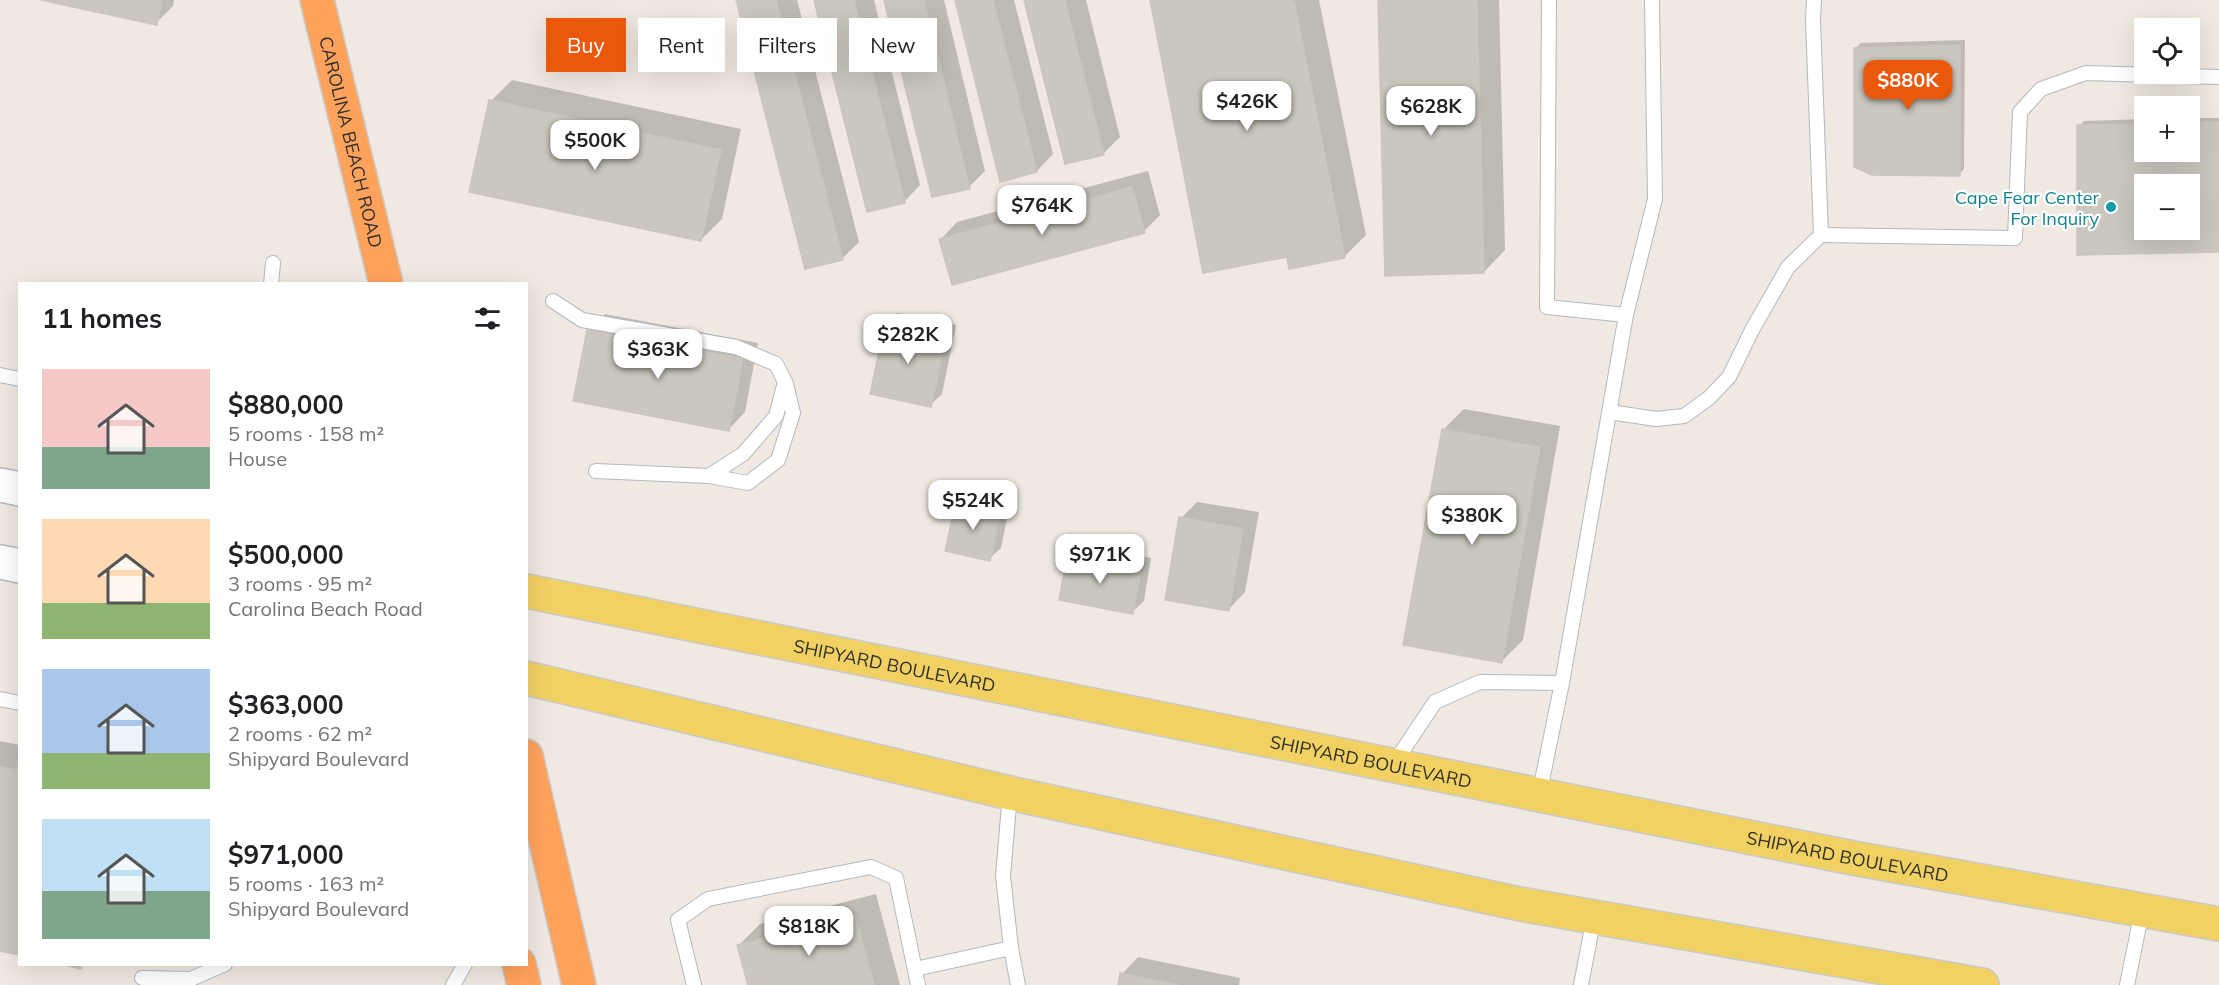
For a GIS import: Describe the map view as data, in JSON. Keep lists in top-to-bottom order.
{
  "streets": {
    "highway": ["CAROLINA BEACH ROAD"],
    "main road": ["SHIPYARD BOULEVARD"]
  },
  "places": ["Cape Fear Center For Inquiry"],
  "page": {
    "map_buttons": ["+", "−"],
    "chip": [
      "Buy",
      "Rent",
      "Filters",
      "New"
    ],
    "price": [
      "$880K",
      "$426K",
      "$628K",
      "$500K",
      "$764K",
      "$282K",
      "$363K",
      "$524K",
      "$380K",
      "$971K",
      "$818K"
    ],
    "heading": "11 homes",
    "list": [
      {
        "name": "$880,000",
        "note": "5 rooms · 158 m² · House"
      },
      {
        "name": "$500,000",
        "note": "3 rooms · 95 m² · Carolina Beach Road"
      },
      {
        "name": "$363,000",
        "note": "2 rooms · 62 m² · Shipyard Boulevard"
      },
      {
        "name": "$971,000",
        "note": "5 rooms · 163 m² · Shipyard Boulevard"
      }
    ]
  }
}
